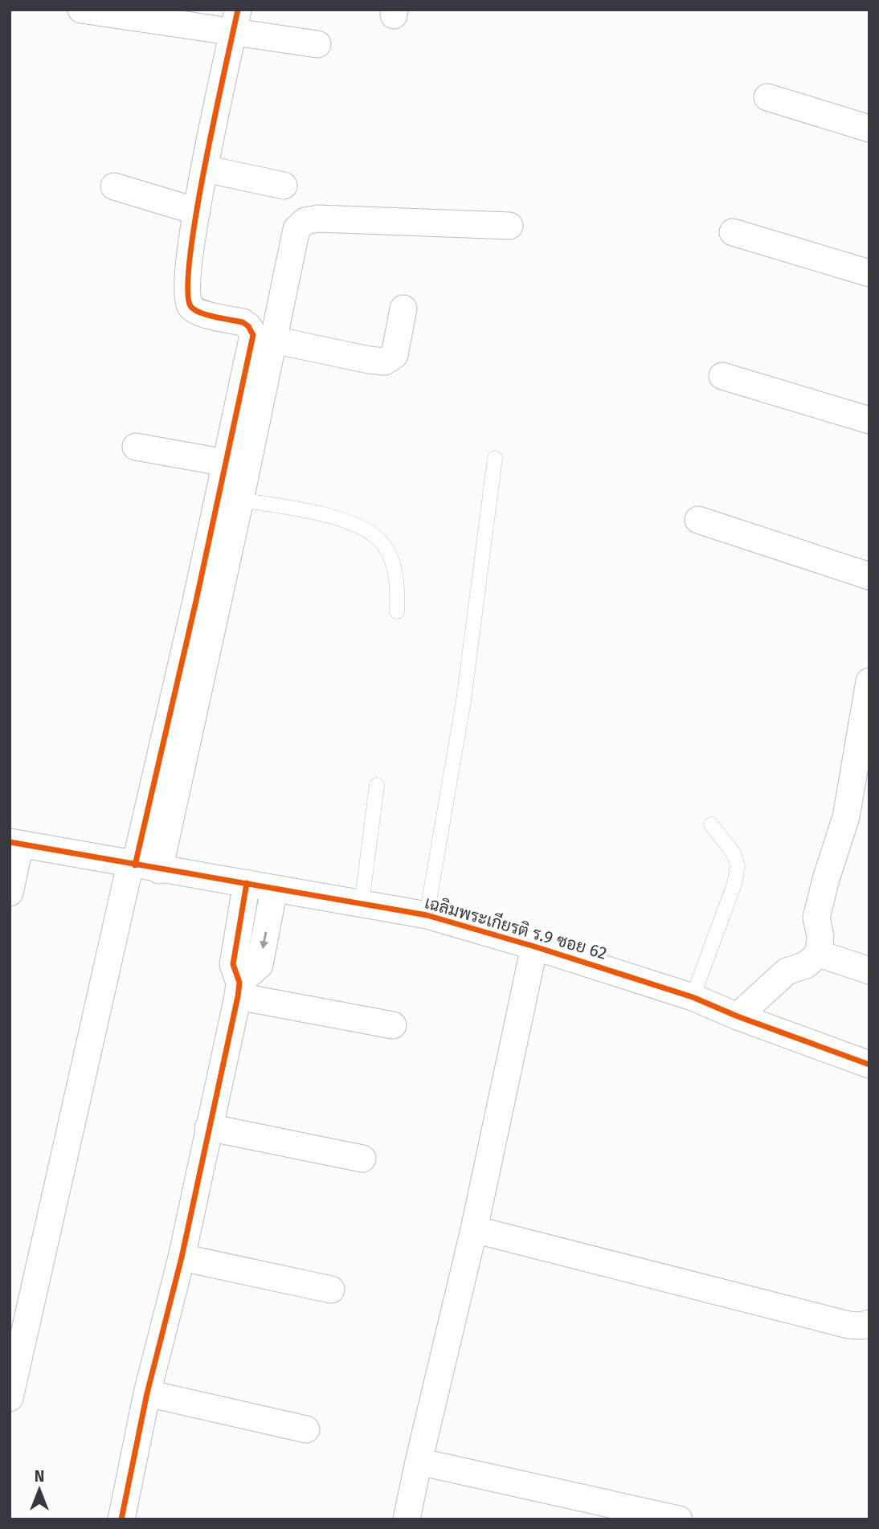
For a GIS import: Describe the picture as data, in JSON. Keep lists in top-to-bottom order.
{
  "streets": {
    "street": ["เฉลิมพระเกียรติ ร.9 ซอย 62"]
  },
  "north": "top"
}
